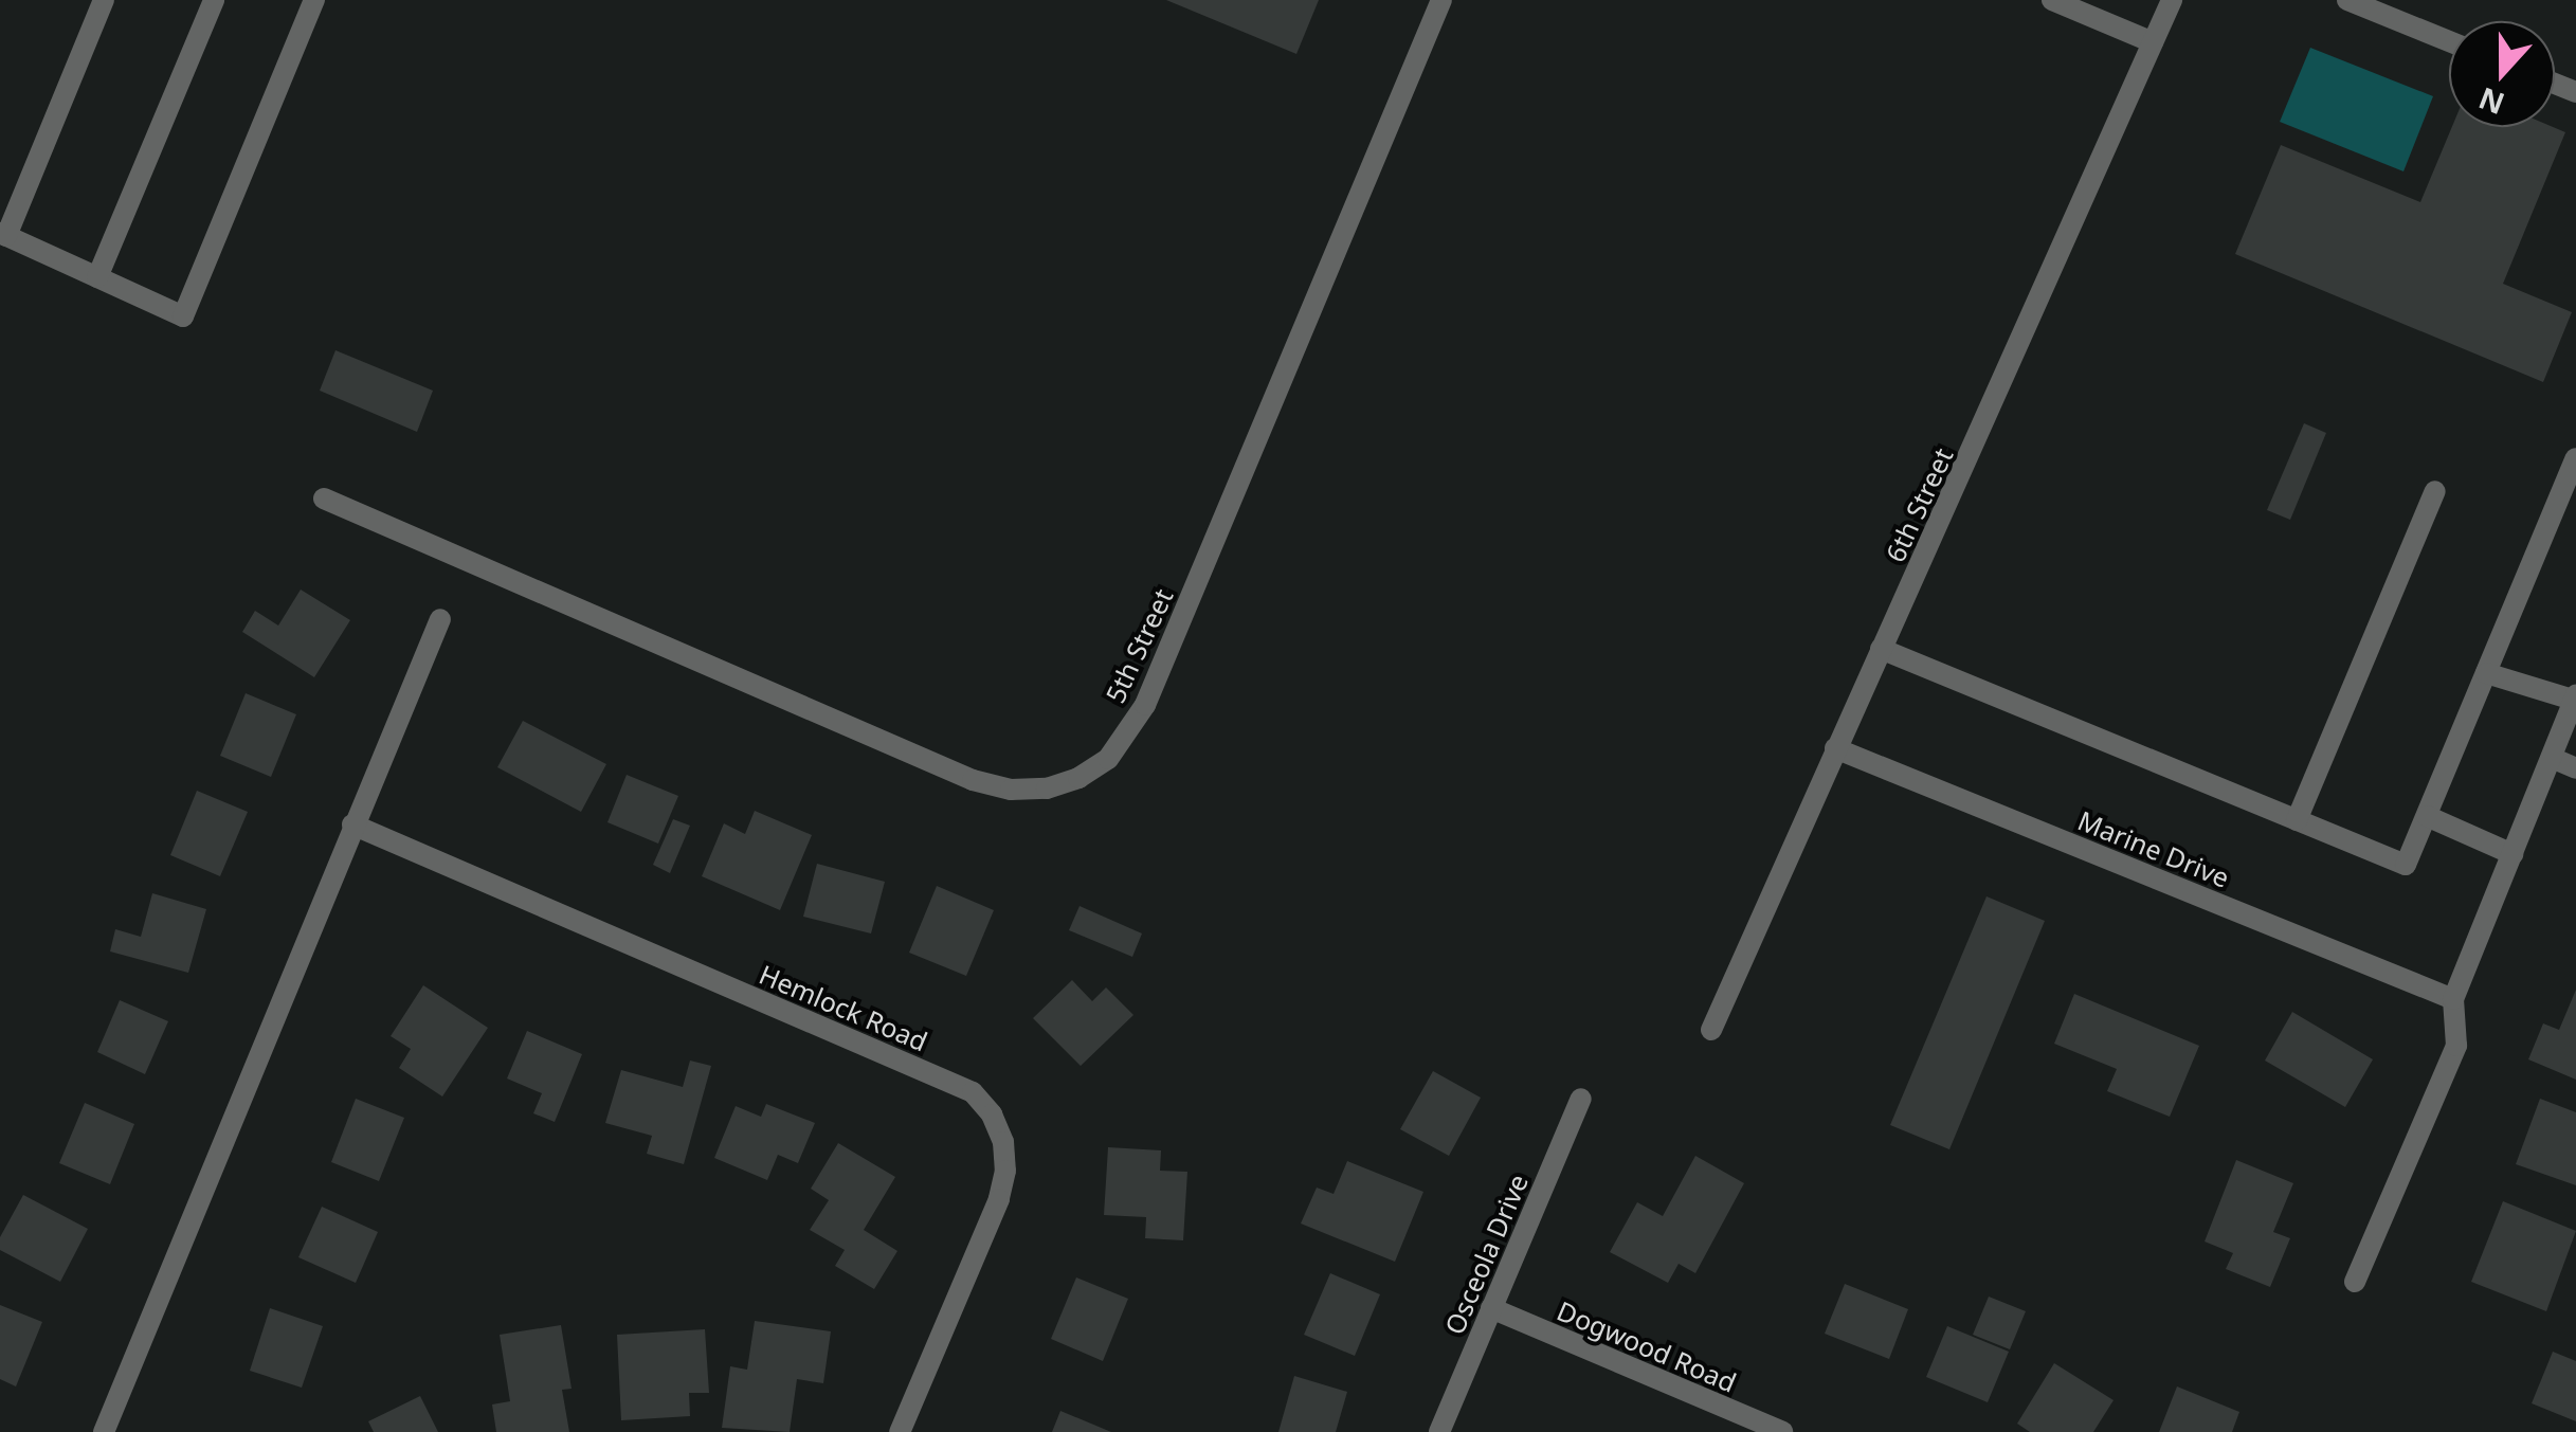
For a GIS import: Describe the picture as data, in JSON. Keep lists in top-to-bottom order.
{
  "streets": {
    "street": [
      "6th Street",
      "5th Street",
      "Marine Drive",
      "Hemlock Road",
      "Osceola Drive",
      "Dogwood Road"
    ]
  },
  "crossings": [
    ["6th Street", "Marine Drive"],
    ["Osceola Drive", "Dogwood Road"]
  ],
  "north": "bottom"
}
